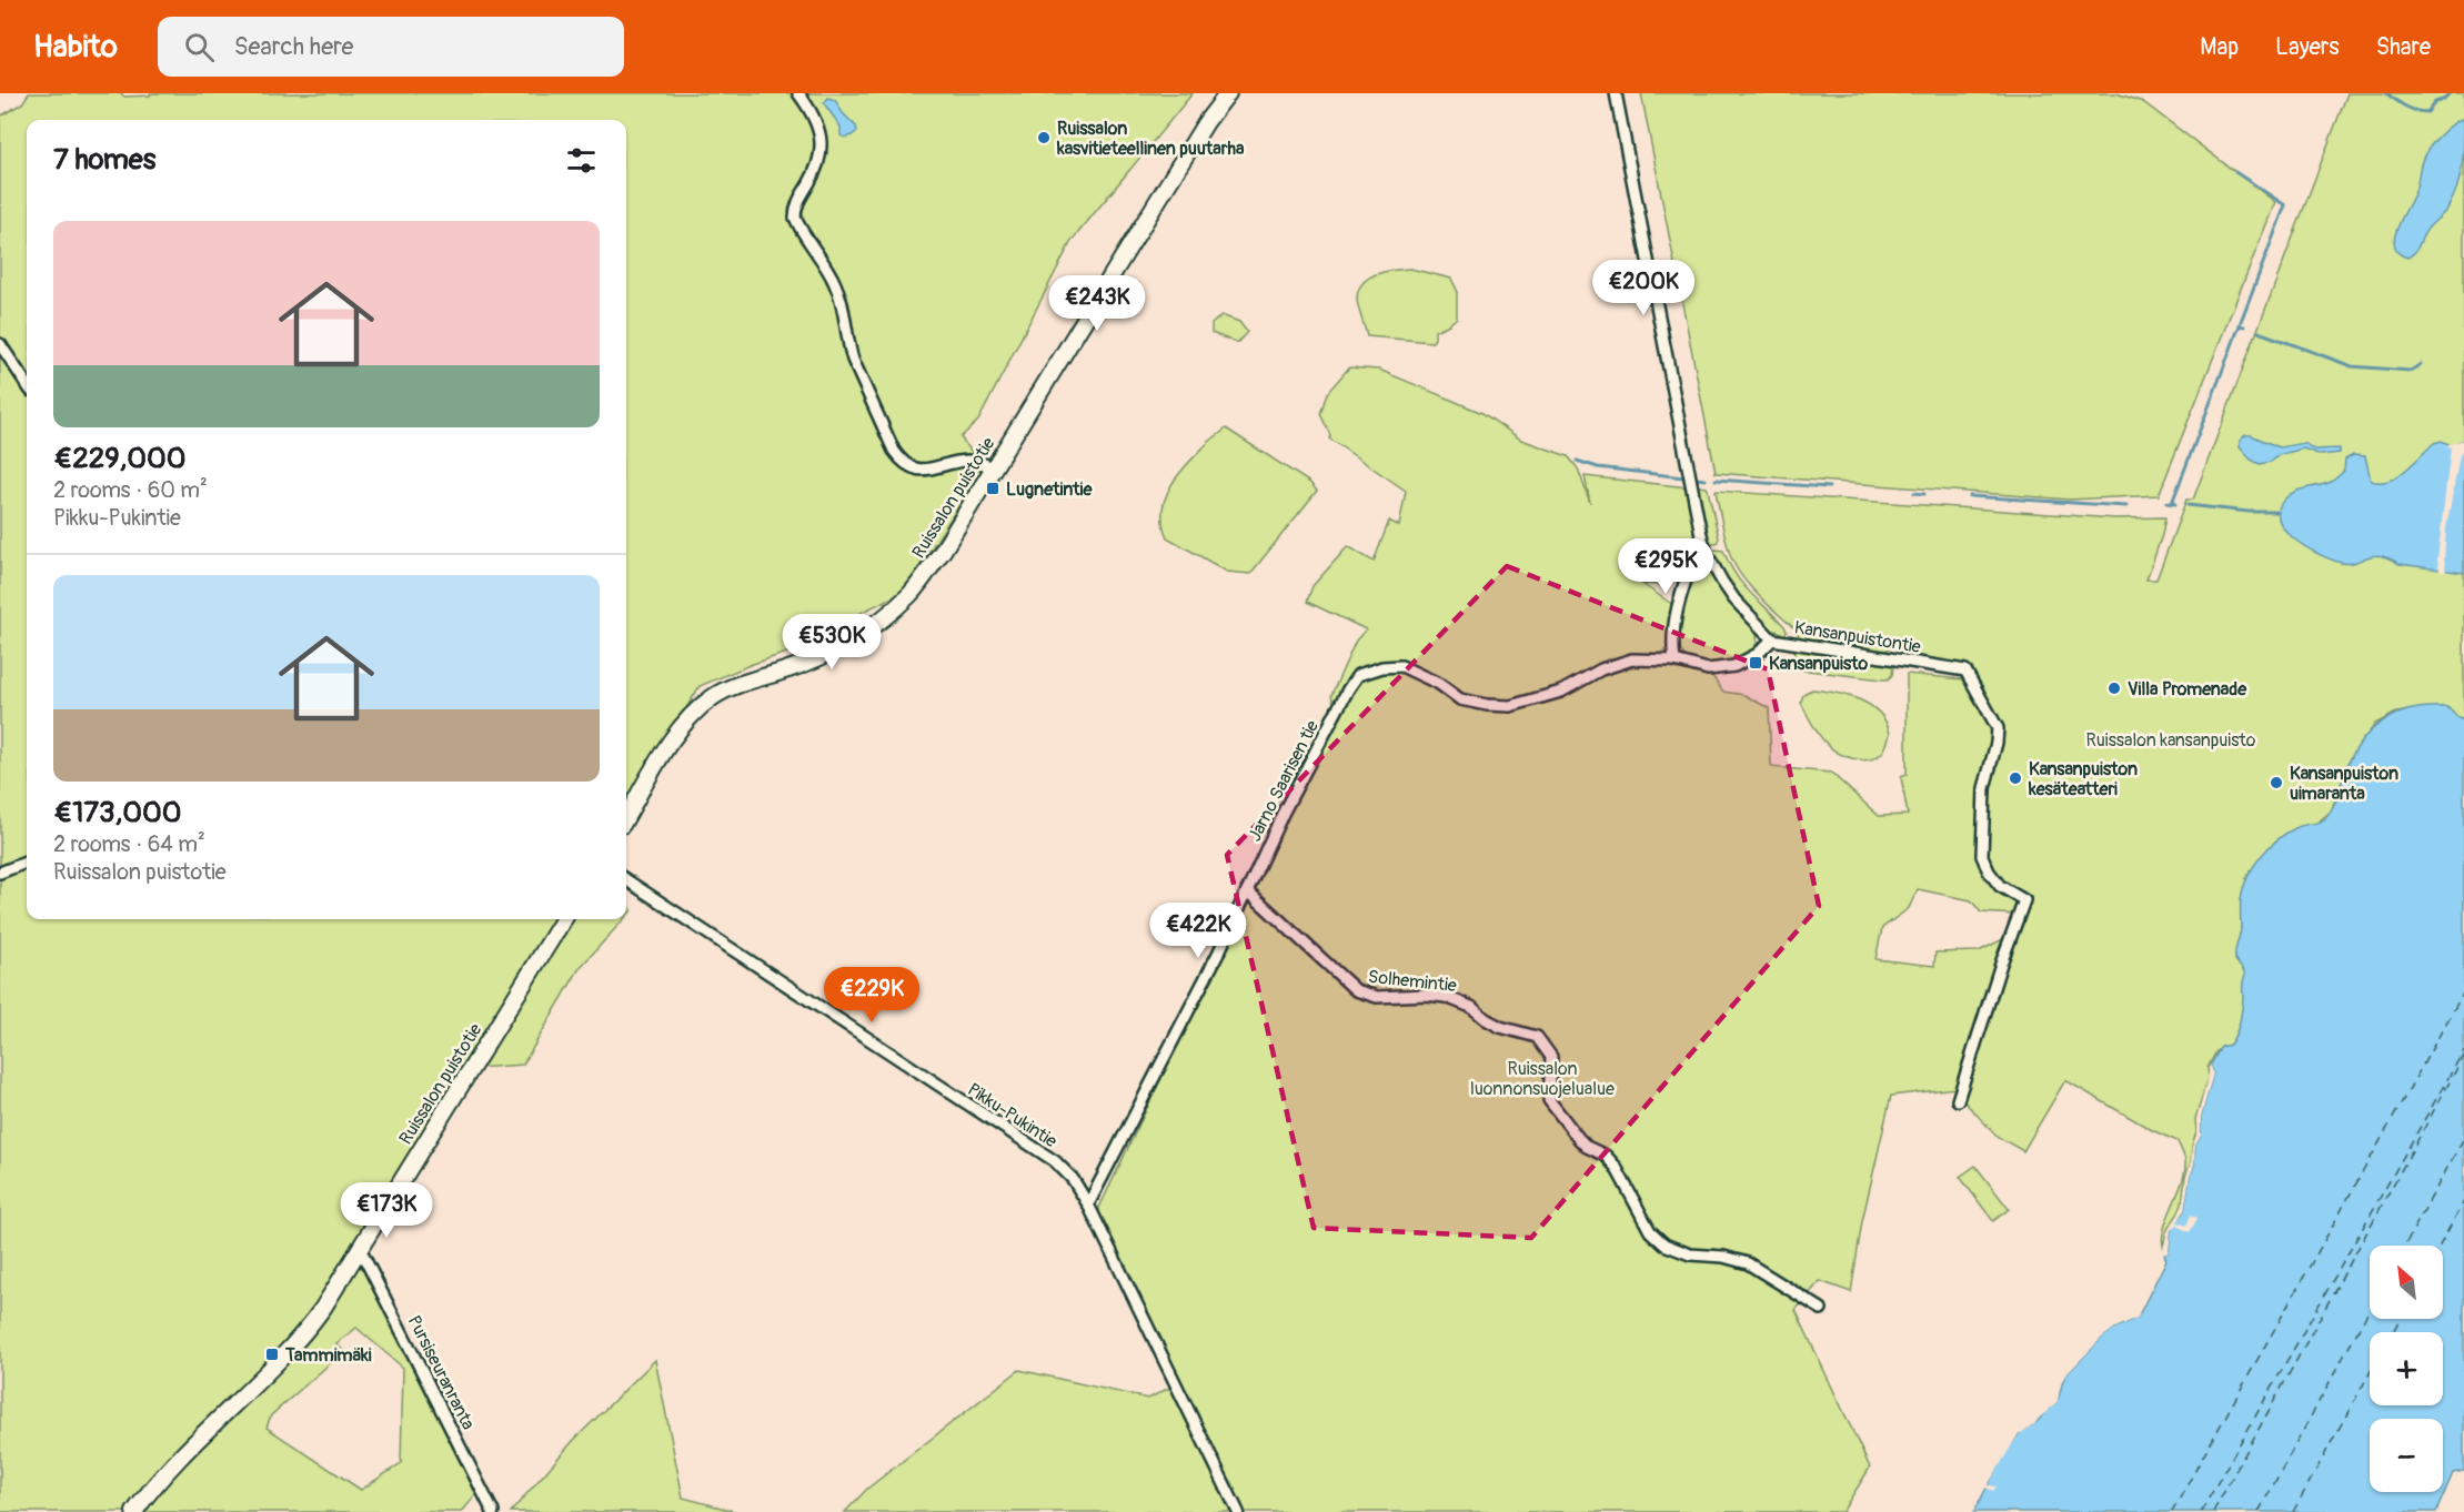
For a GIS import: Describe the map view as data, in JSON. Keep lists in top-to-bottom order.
{
  "streets": {
    "street": [
      "Ruissalon puistotie",
      "Kansanpuistontie",
      "Jarno Saarisen tie",
      "Solhemintie",
      "Pikku-Pukintie",
      "Pursiseuranranta"
    ]
  },
  "crossings": [
    ["Ruissalon puistotie", "Pursiseuranranta"],
    ["Kansanpuistontie", "Jarno Saarisen tie"],
    ["Jarno Saarisen tie", "Solhemintie"],
    ["Jarno Saarisen tie", "Pikku-Pukintie"]
  ],
  "parks": ["Ruissalon kansanpuisto", "Ruissalon luonnonsuojelualue"],
  "places": {
    "other": [
      "Ruissalon kasvitieteellinen puutarha",
      "Villa Promenade",
      "Kansanpuiston kesäteatteri",
      "Kansanpuiston uimaranta"
    ],
    "transit": ["Lugnetintie", "Kansanpuisto", "Tammimäki"]
  },
  "north": "top left",
  "page": {
    "header": "Habito",
    "search": "Search here",
    "nav": ["Map", "Layers", "Share"],
    "heading": "7 homes",
    "list": [
      {
        "name": "€229,000",
        "note": "2 rooms · 60 m² · Pikku-Pukintie"
      },
      {
        "name": "€173,000",
        "note": "2 rooms · 64 m² · Ruissalon puistotie"
      }
    ],
    "price": [
      "€200K",
      "€243K",
      "€295K",
      "€530K",
      "€422K",
      "€229K",
      "€173K"
    ],
    "map_buttons": ["+", "−"]
  }
}
